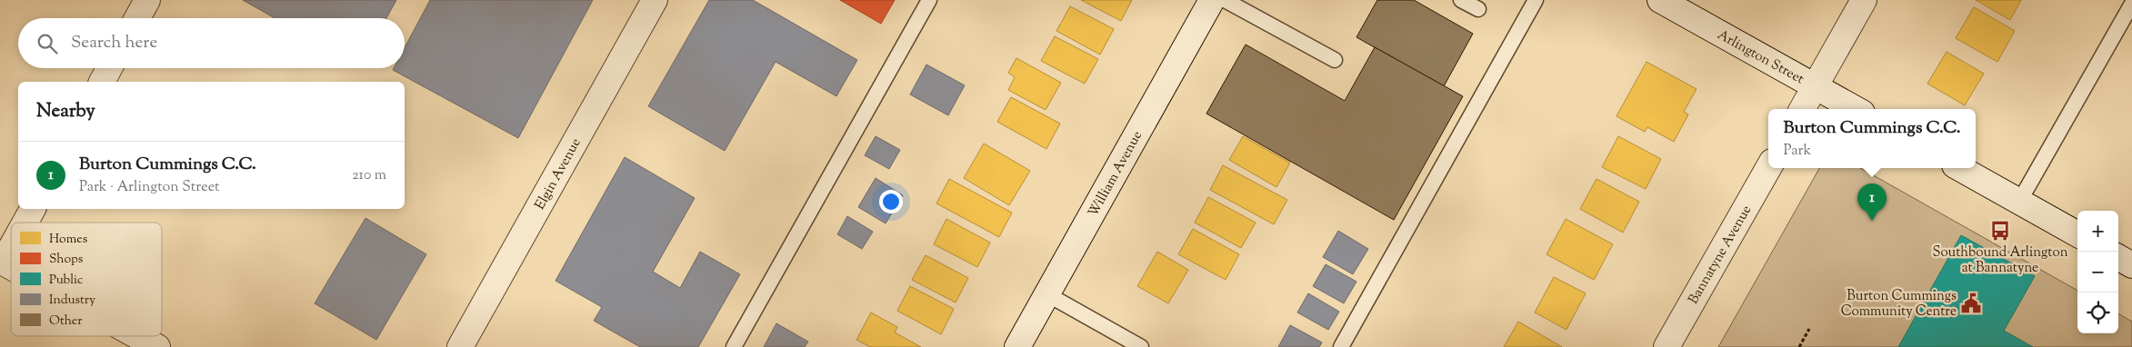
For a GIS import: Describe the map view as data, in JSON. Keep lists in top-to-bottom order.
{
  "streets": {
    "street": [
      "Arlington Street",
      "Elgin Avenue",
      "William Avenue",
      "Bannatyne Avenue"
    ]
  },
  "places": {
    "bus stop": ["Southbound Arlington at Bannatyne"],
    "public building": ["Burton Cummings Community Centre"]
  },
  "legend": [
    "Homes",
    "Shops",
    "Public",
    "Industry",
    "Other"
  ],
  "page": {
    "search": "Search here",
    "heading": "Nearby",
    "popup": ["Burton Cummings C.C.", "Park"],
    "list": [
      {
        "mark": "1",
        "name": "Burton Cummings C.C.",
        "note": "Park · Arlington Street",
        "value": "210 m"
      }
    ],
    "pins": "1",
    "map_buttons": ["+", "−"]
  }
}
